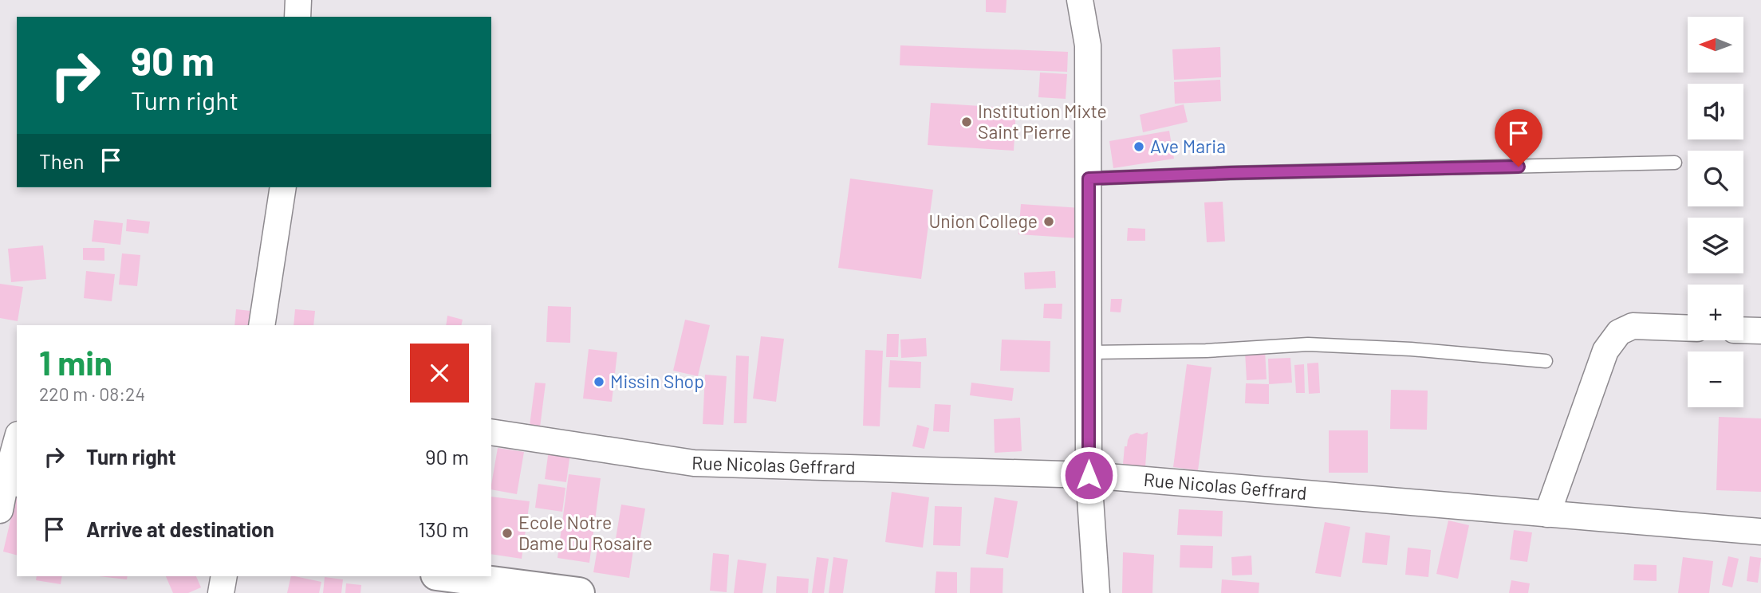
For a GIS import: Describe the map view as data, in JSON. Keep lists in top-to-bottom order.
{
  "streets": {
    "street": ["Rue Nicolas Geffrard"]
  },
  "places": [
    "Institution Mixte Saint Pierre",
    "Ave Maria",
    "Union College",
    "Missin Shop",
    "Ecole Notre Dame Du Rosaire"
  ],
  "north": "left",
  "page": {
    "map_buttons": ["+", "−"],
    "turn": ["90 m", "Turn right"],
    "then": "Then",
    "heading": ["1 min", "220 m · 08:24"],
    "list": [
      {
        "name": "Turn right",
        "value": "90 m"
      },
      {
        "name": "Arrive at destination",
        "value": "130 m"
      }
    ]
  }
}
